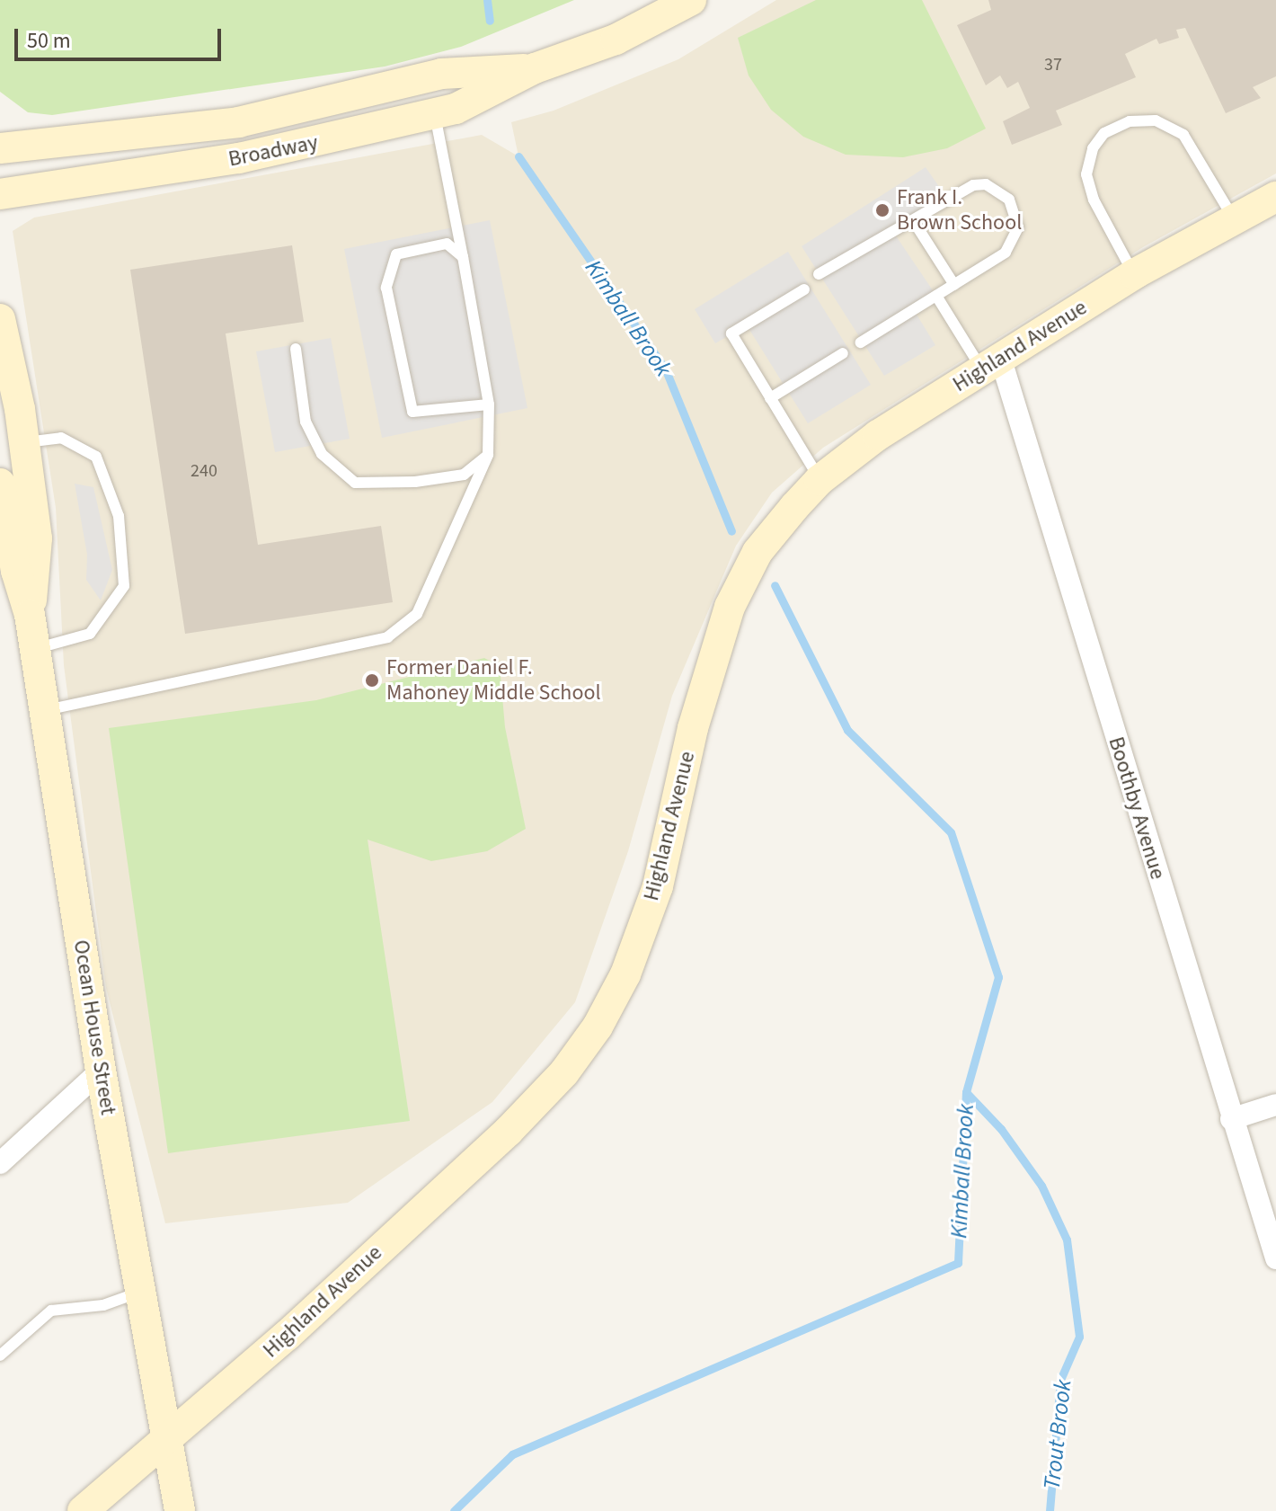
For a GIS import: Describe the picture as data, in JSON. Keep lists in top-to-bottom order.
{
  "streets": {
    "main road": ["Broadway", "Highland Avenue", "Ocean House Street"],
    "street": ["Boothby Avenue"]
  },
  "crossings": [
    ["Highland Avenue", "Boothby Avenue"],
    ["Highland Avenue", "Ocean House Street"]
  ],
  "water": ["Kimball Brook", "Trout Brook"],
  "places": ["Frank I. Brown School", "Former Daniel F. Mahoney Middle School"],
  "house_numbers": ["37", "240"],
  "scale_bar": "50 m"
}
